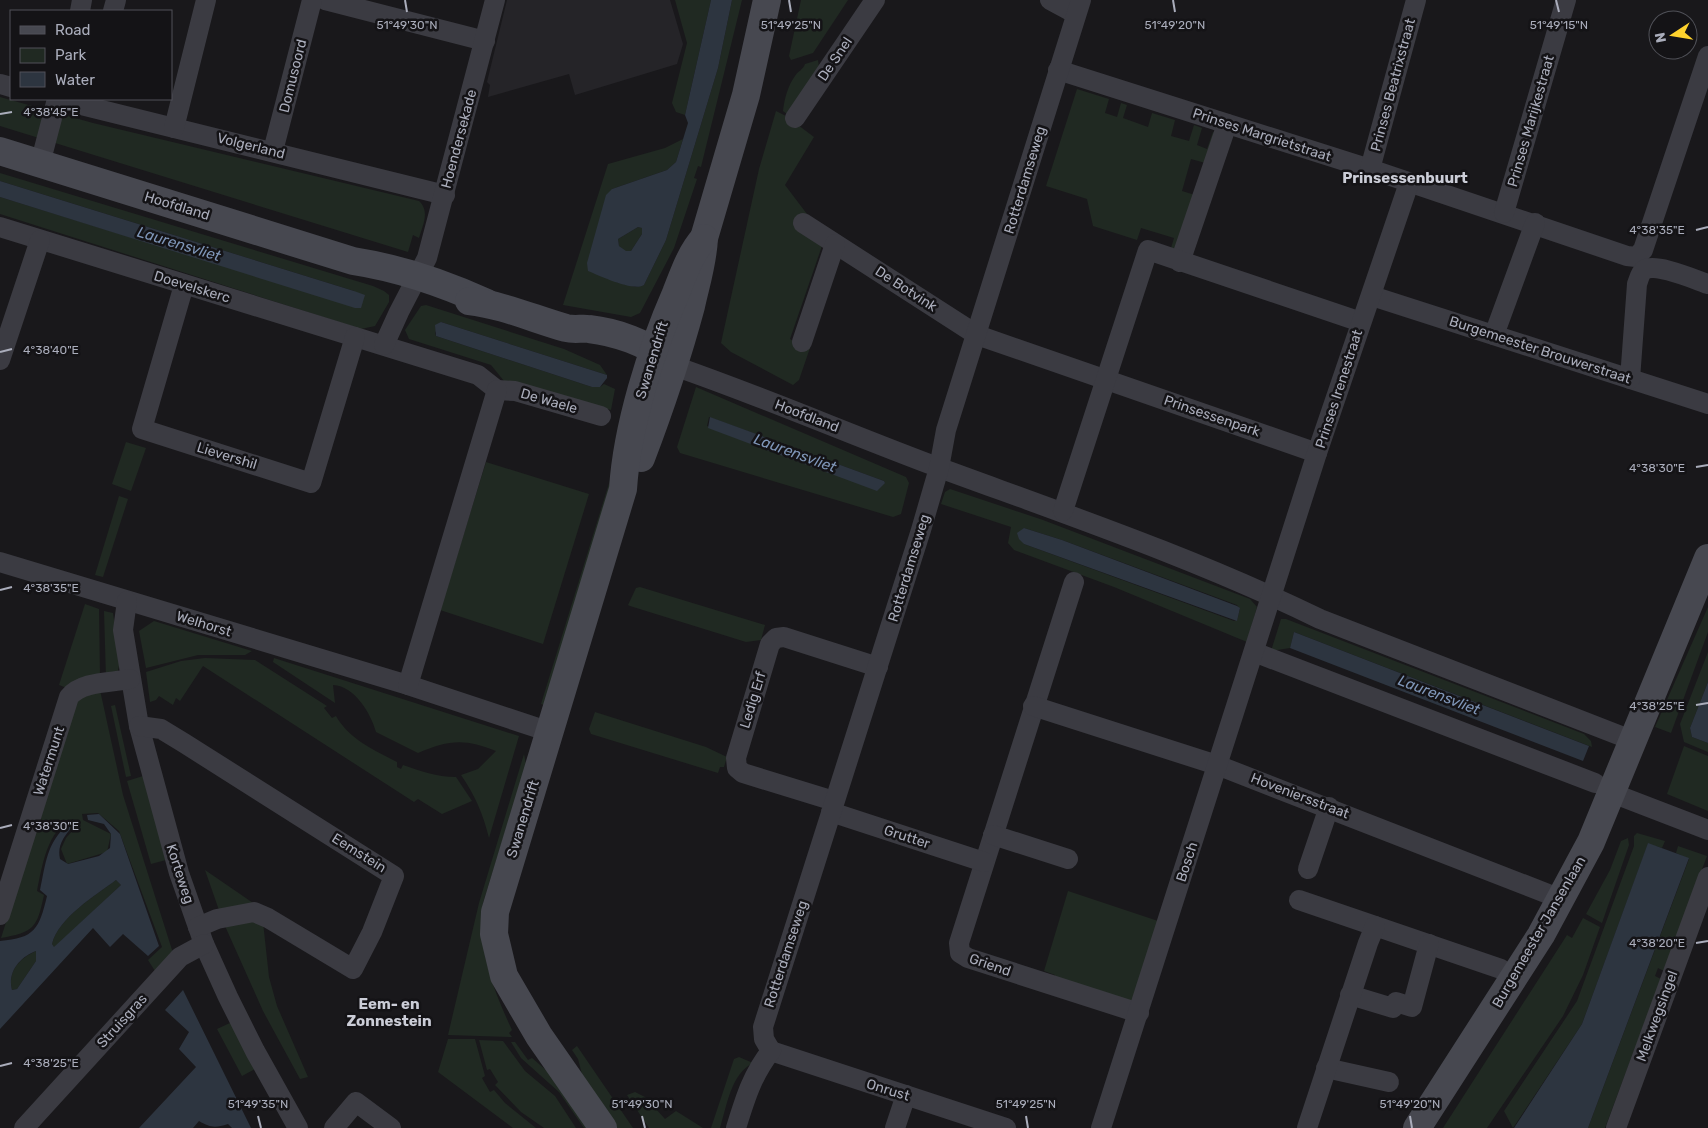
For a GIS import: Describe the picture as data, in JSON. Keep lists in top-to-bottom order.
{
  "streets": {
    "street": [
      "De Snel",
      "Domusoord",
      "Prinses Beatrixstraat",
      "Prinses Marijkestraat",
      "Prinses Margrietstraat",
      "Hoendersekade",
      "Volgerland",
      "Rotterdamseweg",
      "Hoofdland",
      "Doevelskerc",
      "De Botvink",
      "Burgemeester Brouwerstraat",
      "Swanendrift",
      "Prinses Irenestraat",
      "De Waele",
      "Prinsessenpark",
      "Lievershil",
      "Welhorst",
      "Ledig Erf",
      "Watermunt",
      "Hoveniersstraat",
      "Grutter",
      "Eemstein",
      "Bosch",
      "Korteweg",
      "Burgemeester Jansenlaan",
      "Griend",
      "Melkwegsingel",
      "Struisgras",
      "Onrust"
    ]
  },
  "crossings": [
    ["Domusoord", "Volgerland"],
    ["Prinses Beatrixstraat", "Prinses Margrietstraat"],
    ["Prinses Marijkestraat", "Prinses Margrietstraat"],
    ["Prinses Margrietstraat", "Rotterdamseweg"],
    ["Prinses Margrietstraat", "Prinses Irenestraat"],
    ["Hoendersekade", "Volgerland"],
    ["Hoendersekade", "Hoofdland"],
    ["Rotterdamseweg", "Hoofdland"],
    ["Rotterdamseweg", "De Botvink"],
    ["Rotterdamseweg", "Prinsessenpark"],
    ["Rotterdamseweg", "Ledig Erf"],
    ["Rotterdamseweg", "Grutter"],
    ["Rotterdamseweg", "Onrust"],
    ["Hoofdland", "Swanendrift"],
    ["Doevelskerc", "De Waele"],
    ["Doevelskerc", "Lievershil"],
    ["De Botvink", "Prinsessenpark"],
    ["Burgemeester Brouwerstraat", "Prinses Irenestraat"],
    ["Swanendrift", "Welhorst"],
    ["Prinses Irenestraat", "Prinsessenpark"],
    ["Prinses Irenestraat", "Bosch"],
    ["Welhorst", "Korteweg"],
    ["Ledig Erf", "Grutter"],
    ["Watermunt", "Korteweg"],
    ["Hoveniersstraat", "Bosch"],
    ["Hoveniersstraat", "Burgemeester Jansenlaan"],
    ["Hoveniersstraat", "Griend"],
    ["Grutter", "Griend"],
    ["Eemstein", "Korteweg"],
    ["Eemstein", "Struisgras"],
    ["Bosch", "Griend"],
    ["Korteweg", "Struisgras"]
  ],
  "districts": ["Prinsessenbuurt", "Eem- en Zonnestein"],
  "water": ["Laurensvliet"],
  "legend": ["Road", "Park", "Water"],
  "north": "left",
  "coordinates": [
    "51°49'30\"N",
    "51°49'25\"N",
    "51°49'20\"N",
    "51°49'15\"N",
    "4°38'45\"E",
    "4°38'35\"E",
    "4°38'40\"E",
    "4°38'30\"E",
    "4°38'25\"E",
    "4°38'20\"E",
    "51°49'35\"N"
  ]
}
